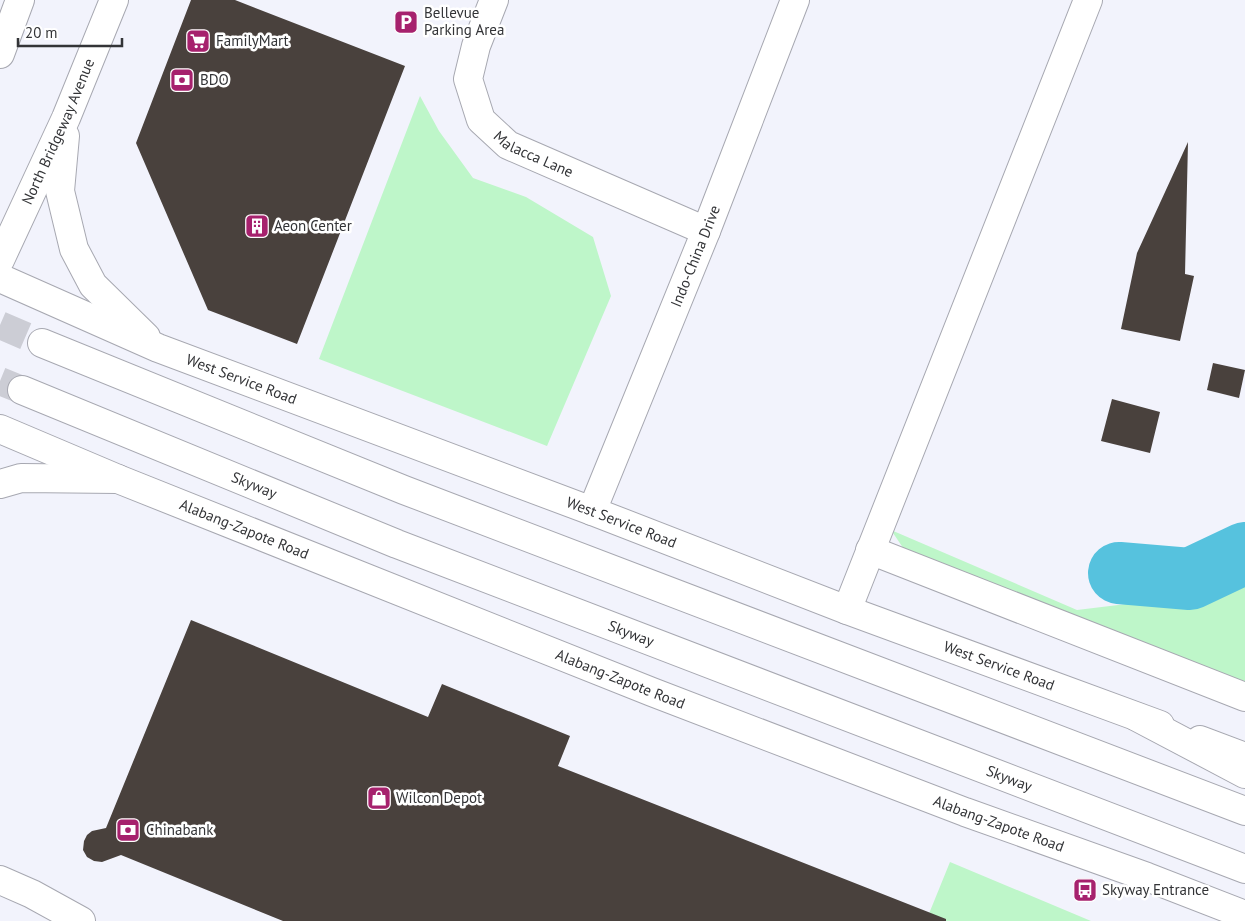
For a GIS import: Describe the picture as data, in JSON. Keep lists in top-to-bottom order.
{
  "streets": {
    "main road": [
      "North Bridgeway Avenue",
      "Malacca Lane",
      "Indo-China Drive",
      "West Service Road",
      "Skyway",
      "Alabang-Zapote Road"
    ]
  },
  "crossings": [
    ["Malacca Lane", "Indo-China Drive"],
    ["Indo-China Drive", "West Service Road"]
  ],
  "places": {
    "parking": ["Bellevue Parking Area"],
    "supermarket": ["FamilyMart"],
    "bank": ["BDO", "Chinabank"],
    "building": ["Aeon Center"],
    "shop": ["Wilcon Depot"],
    "bus stop": ["Skyway Entrance"]
  },
  "scale_bar": "20 m"
}
